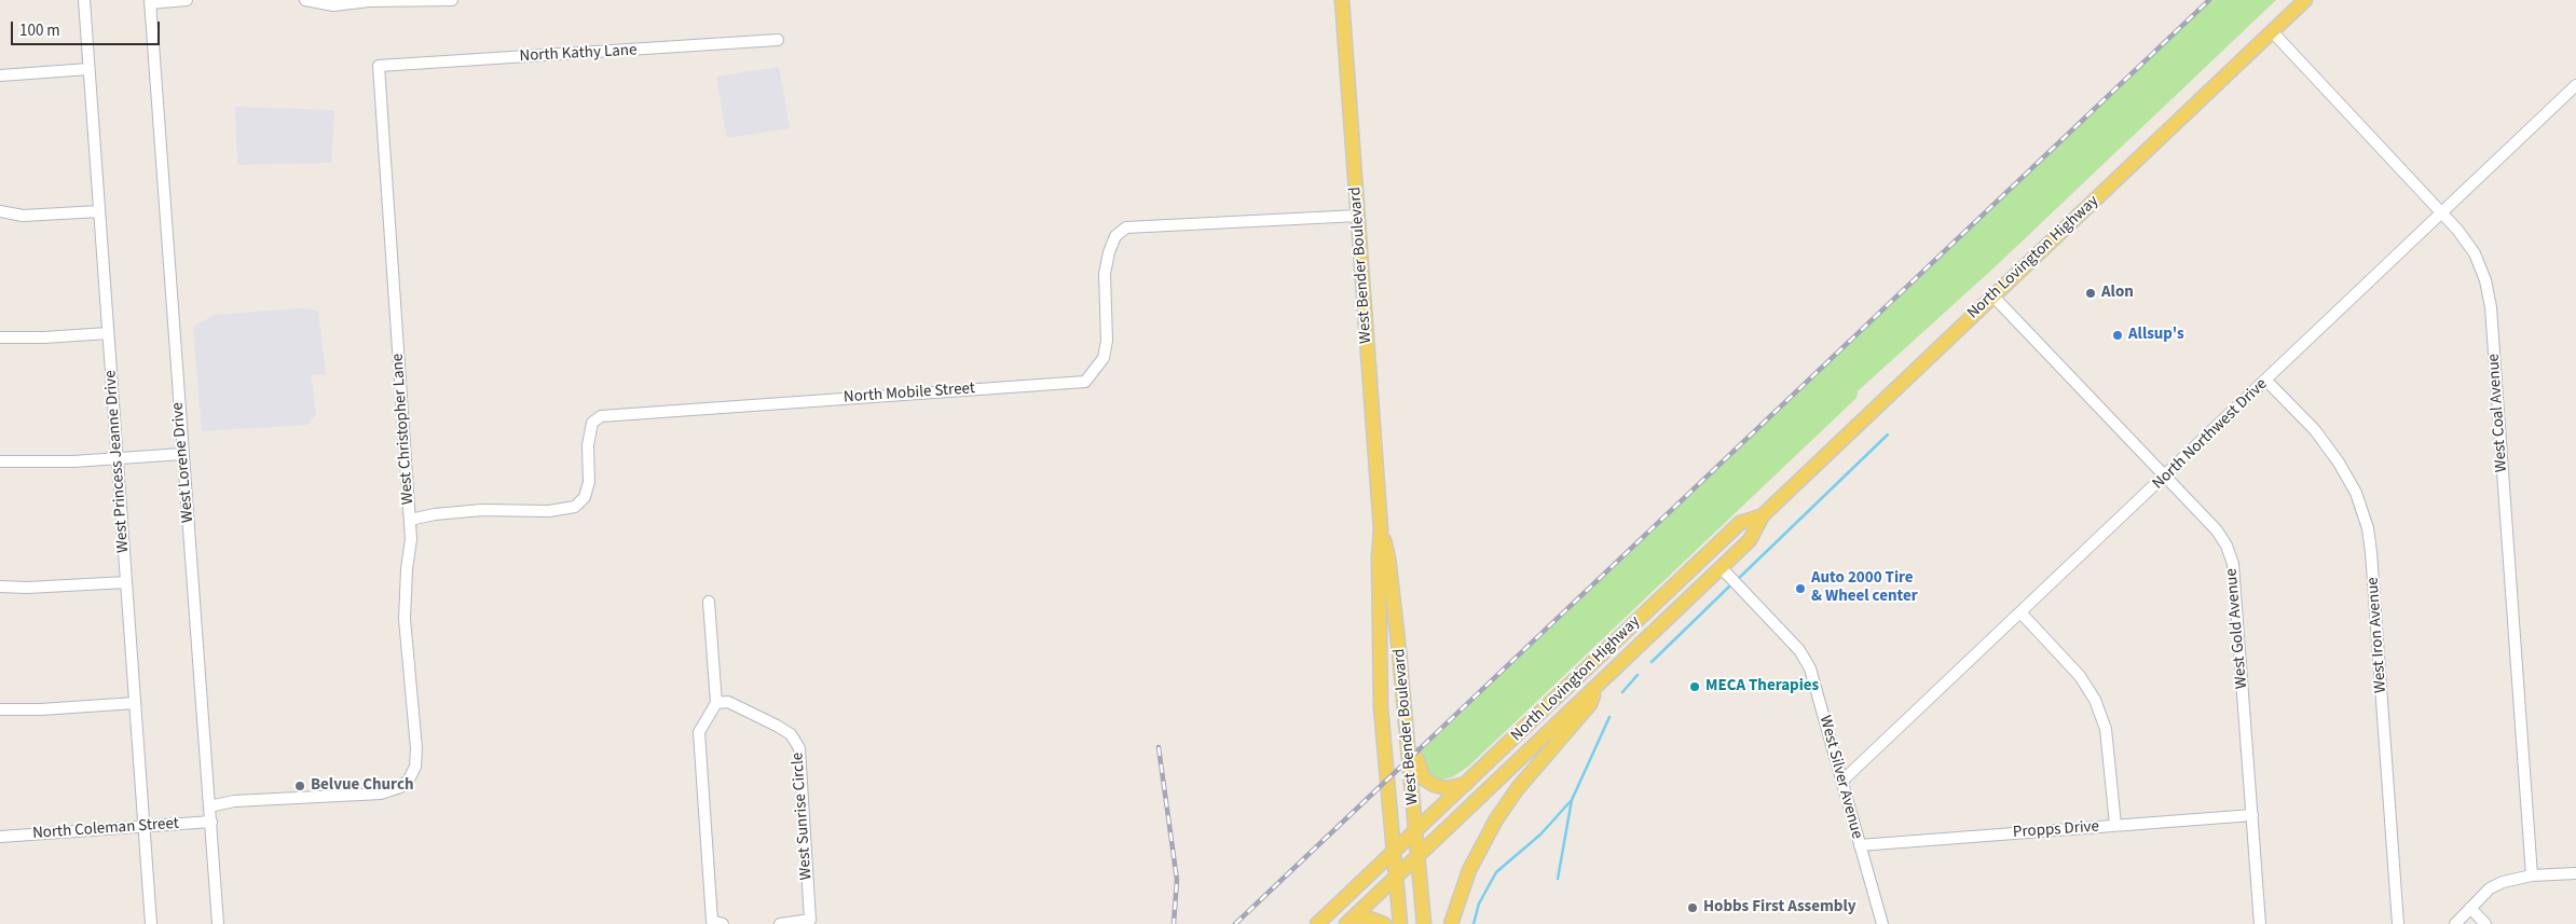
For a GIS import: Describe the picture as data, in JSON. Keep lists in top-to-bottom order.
{
  "streets": {
    "main road": ["North Lovington Highway", "West Bender Boulevard"],
    "street": [
      "North Kathy Lane",
      "North Mobile Street",
      "West Coal Avenue",
      "West Christopher Lane",
      "North Northwest Drive",
      "West Princess Jeanne Drive",
      "West Lorene Drive",
      "West Gold Avenue",
      "West Iron Avenue",
      "West Silver Avenue",
      "West Sunrise Circle",
      "North Coleman Street",
      "Propps Drive"
    ]
  },
  "crossings": [
    ["North Kathy Lane", "West Christopher Lane"],
    ["North Lovington Highway", "West Bender Boulevard"],
    ["North Lovington Highway", "West Coal Avenue"],
    ["North Lovington Highway", "West Gold Avenue"],
    ["North Lovington Highway", "West Silver Avenue"],
    ["West Bender Boulevard", "North Mobile Street"],
    ["North Mobile Street", "West Christopher Lane"],
    ["West Coal Avenue", "North Northwest Drive"],
    ["West Christopher Lane", "West Lorene Drive"],
    ["North Northwest Drive", "West Gold Avenue"],
    ["North Northwest Drive", "West Iron Avenue"],
    ["North Northwest Drive", "West Silver Avenue"],
    ["West Princess Jeanne Drive", "North Coleman Street"],
    ["West Lorene Drive", "North Coleman Street"],
    ["West Gold Avenue", "Propps Drive"],
    ["West Silver Avenue", "Propps Drive"]
  ],
  "places": [
    "Alon",
    "Allsup's",
    "Auto 2000 Tire & Wheel center",
    "MECA Therapies",
    "Belvue Church",
    "Hobbs First Assembly"
  ],
  "scale_bar": "100 m"
}
